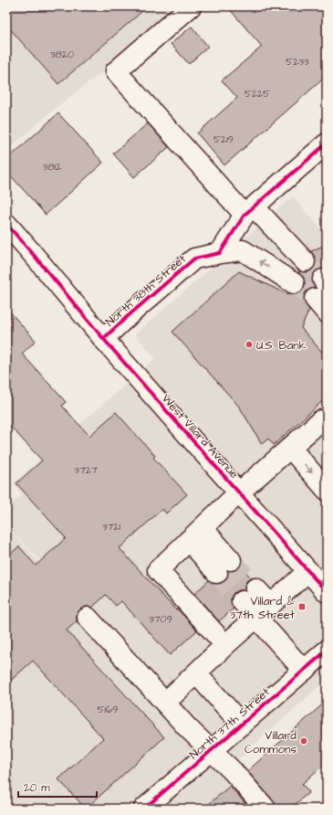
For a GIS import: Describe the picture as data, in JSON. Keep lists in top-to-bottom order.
{
  "streets": {
    "street": ["North 38th Street", "West Villard Avenue", "North 37th Street"]
  },
  "crossings": [
    ["North 38th Street", "West Villard Avenue"]
  ],
  "places": {
    "other": ["U.S. Bank", "Villard Commons"],
    "transit": ["Villard & 37th Street"]
  },
  "house_numbers": [
    "3820",
    "5233",
    "5225",
    "5219",
    "3812",
    "3727",
    "3721",
    "3709",
    "5169"
  ],
  "scale_bar": "20 m"
}
